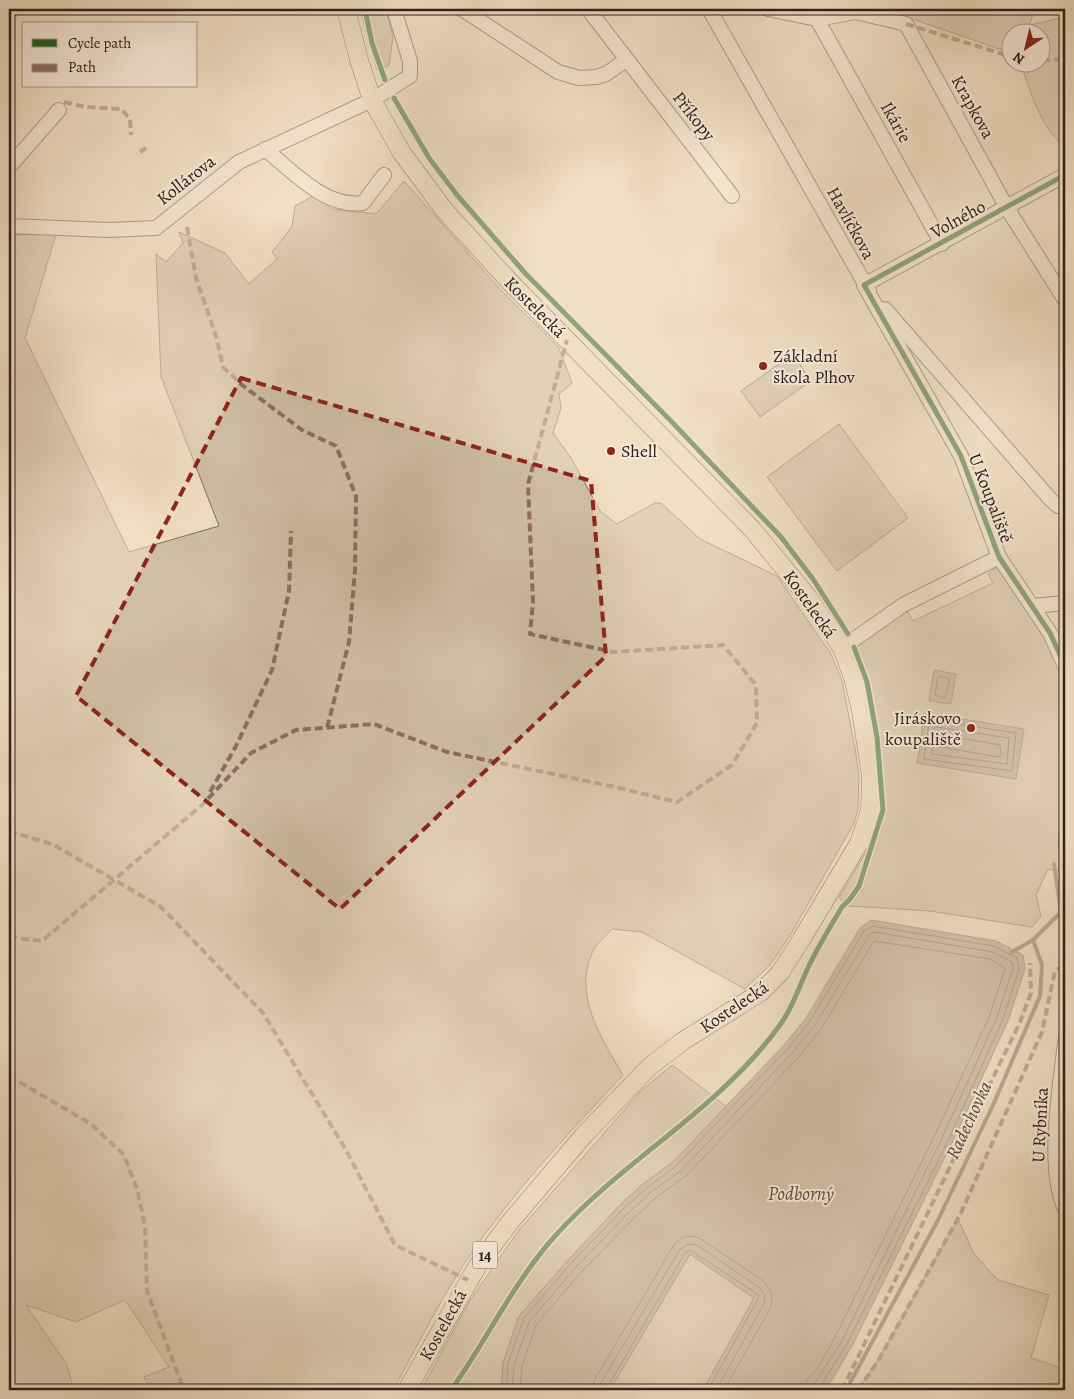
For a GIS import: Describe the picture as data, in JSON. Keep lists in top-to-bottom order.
{
  "streets": {
    "main road": ["Kostelecká", "14"],
    "street": [
      "Krapkova",
      "Příkopy",
      "Ikárie",
      "Kollárova",
      "Volného",
      "Havlíčkova",
      "U Koupaliště",
      "U Rybníka"
    ]
  },
  "crossings": [
    ["Krapkova", "Ikárie"],
    ["Krapkova", "Volného"],
    ["Ikárie", "Volného"],
    ["Kollárova", "Kostelecká"],
    ["Volného", "Havlíčkova"],
    ["Volného", "U Koupaliště"],
    ["Havlíčkova", "U Koupaliště"]
  ],
  "water": ["Radechovka", "Podborný"],
  "places": ["Základní škola Plhov", "Shell", "Jiráskovo koupaliště"],
  "legend": ["Cycle path", "Path"],
  "north": "bottom left"
}
